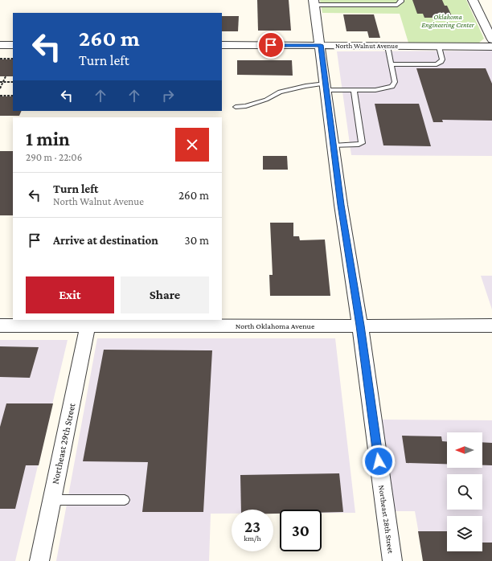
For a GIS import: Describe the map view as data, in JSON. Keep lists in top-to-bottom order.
{
  "streets": {
    "street": [
      "North Walnut Avenue",
      "North Oklahoma Avenue",
      "Northeast 29th Street",
      "Northeast 28th Street"
    ]
  },
  "crossings": [
    ["North Walnut Avenue", "Northeast 28th Street"],
    ["North Oklahoma Avenue", "Northeast 29th Street"],
    ["North Oklahoma Avenue", "Northeast 28th Street"]
  ],
  "parks": ["Oklahoma Engineering Center"],
  "north": "left",
  "page": {
    "turn": ["260 m", "Turn left"],
    "heading": ["1 min", "290 m · 22:06"],
    "list": [
      {
        "name": "Turn left",
        "note": "North Walnut Avenue",
        "value": "260 m"
      },
      {
        "name": "Arrive at destination",
        "value": "30 m"
      }
    ],
    "buttons": ["Exit", "Share"],
    "speed": "23 km/h",
    "limit": "30"
  }
}
